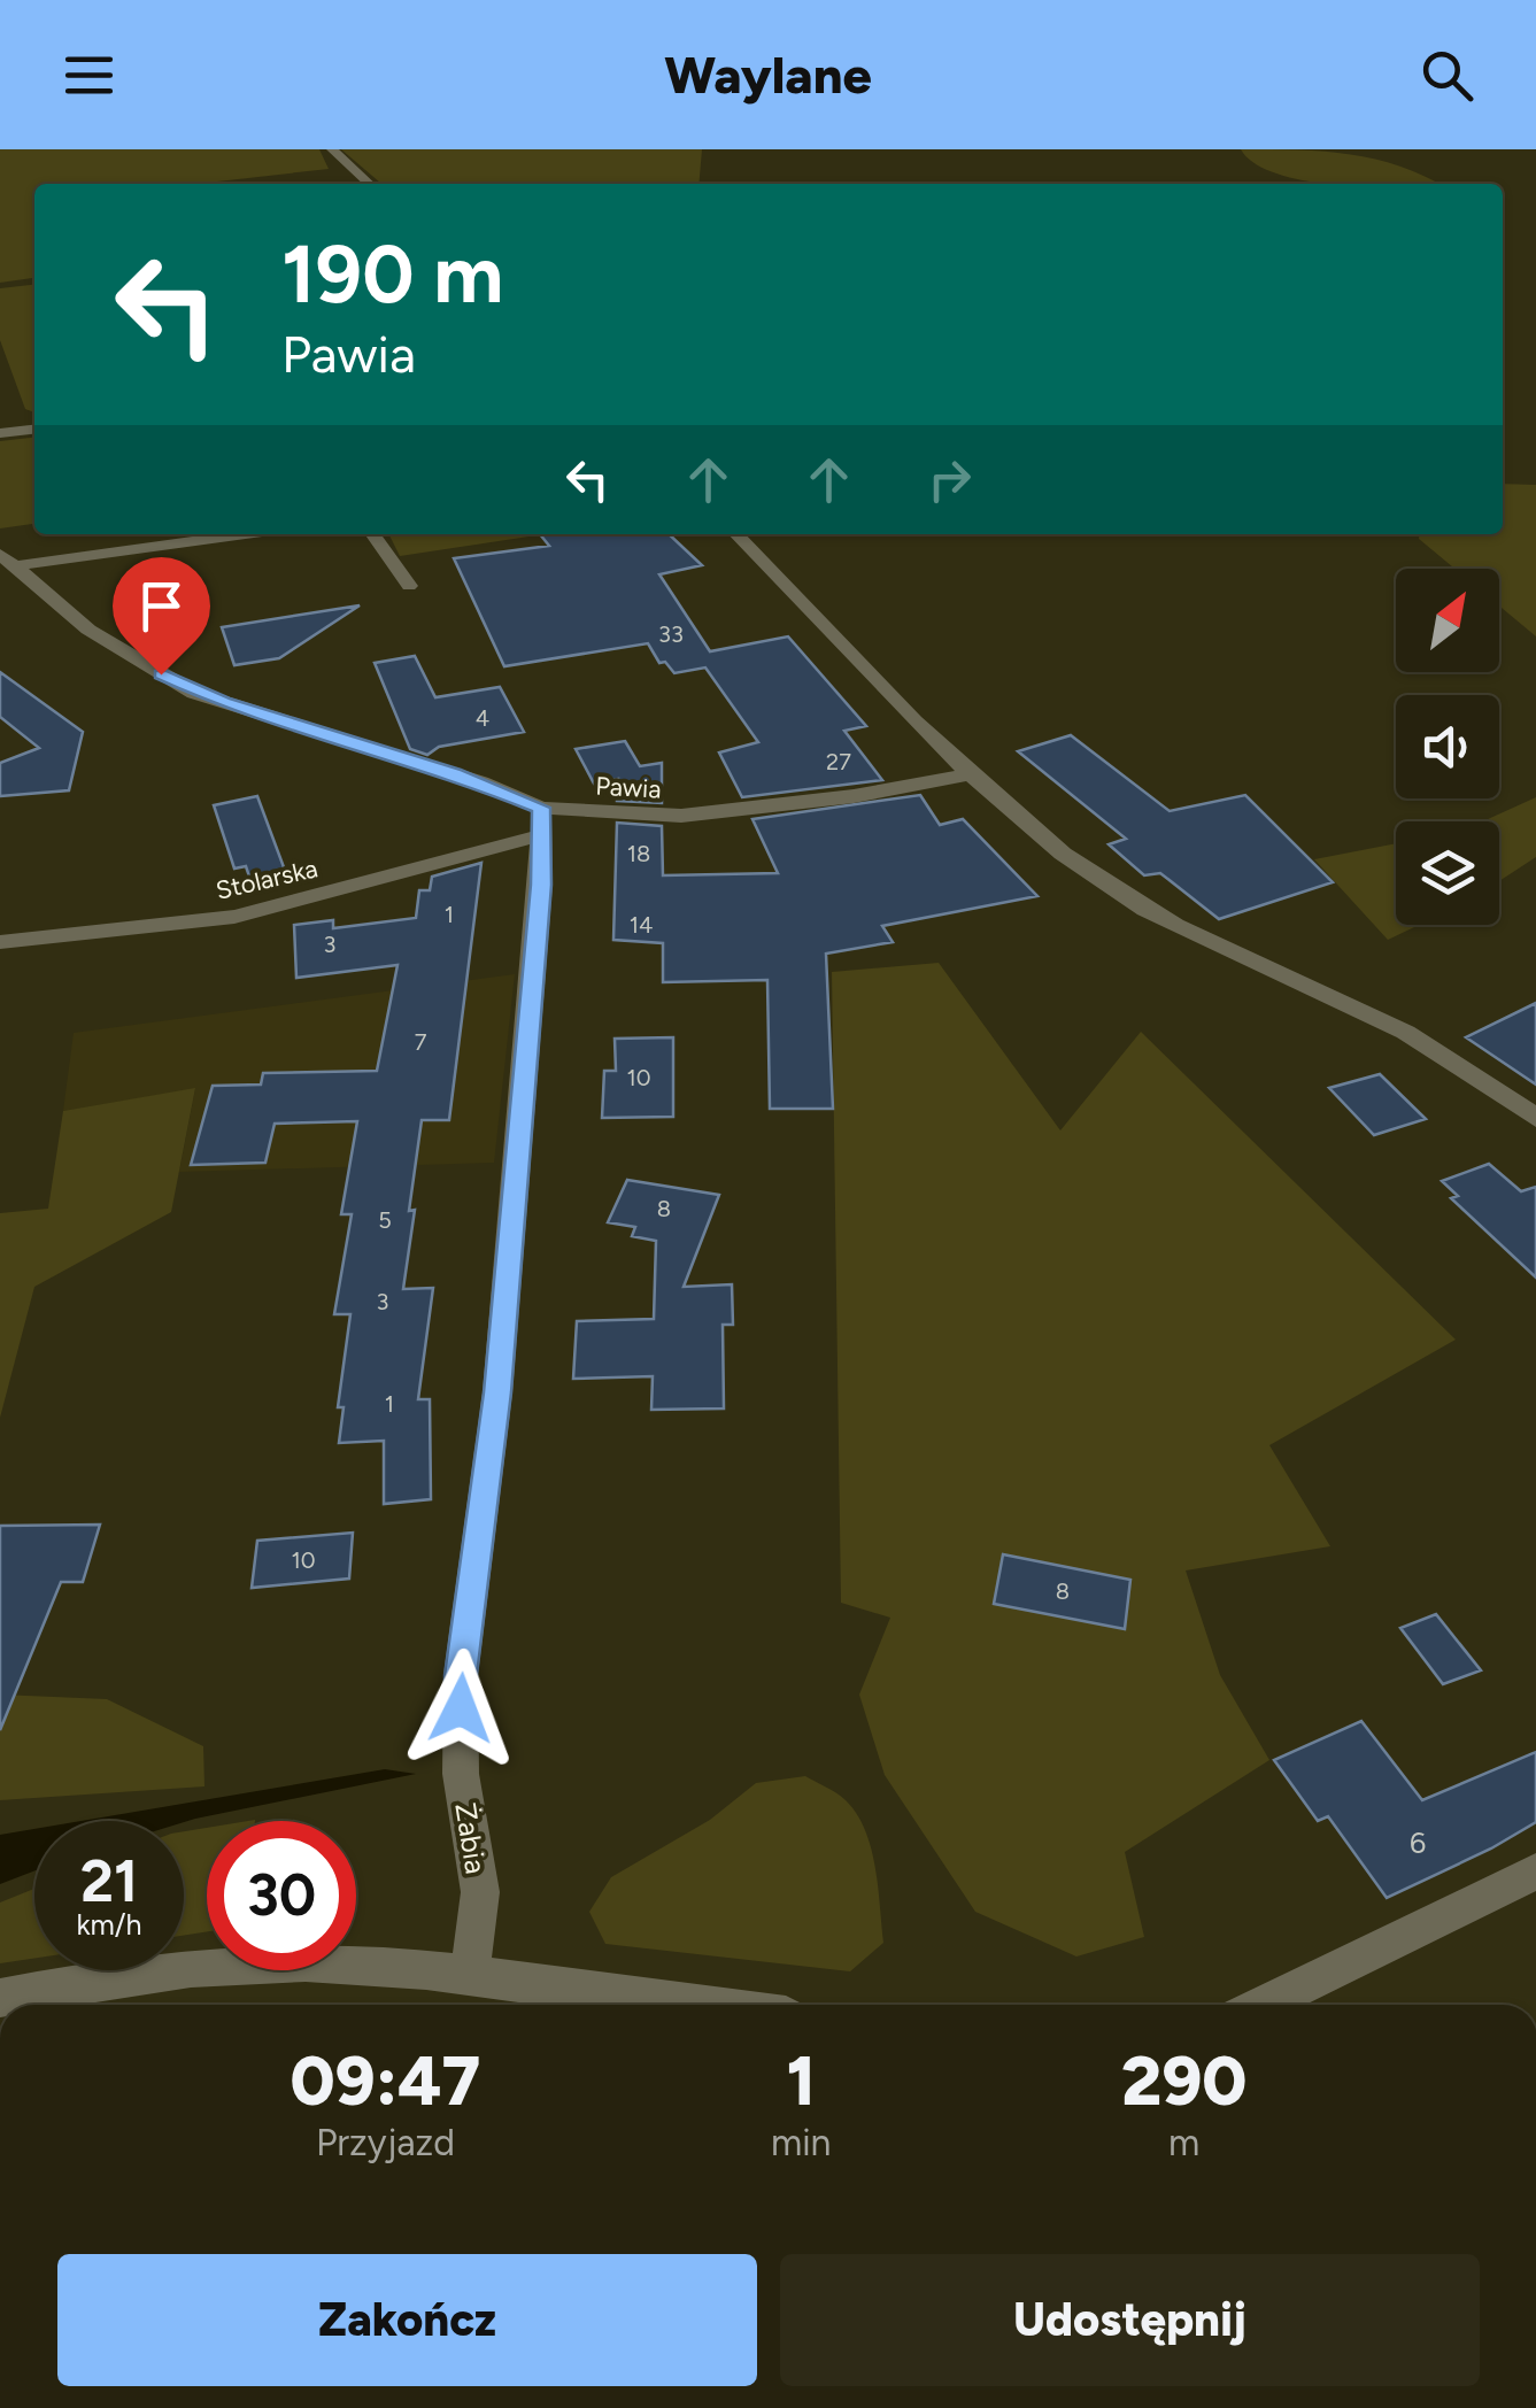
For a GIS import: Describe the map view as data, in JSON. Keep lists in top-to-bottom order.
{
  "streets": {
    "street": ["Pawia", "Stolarska", "Żabia"]
  },
  "crossings": [
    ["Pawia", "Stolarska"],
    ["Pawia", "Żabia"],
    ["Stolarska", "Żabia"]
  ],
  "house_numbers": [
    "33",
    "4",
    "27",
    "18",
    "1",
    "14",
    "3",
    "7",
    "10",
    "8",
    "5",
    "3",
    "1",
    "10",
    "8",
    "6"
  ],
  "north": "top right",
  "page": {
    "header": "Waylane",
    "turn": ["190 m", "Pawia"],
    "speed": "21 km/h",
    "limit": "30",
    "eta": [
      "09:47",
      "Przyjazd",
      "1",
      "min",
      "290",
      "m"
    ],
    "buttons": ["Zakończ", "Udostępnij"]
  }
}
